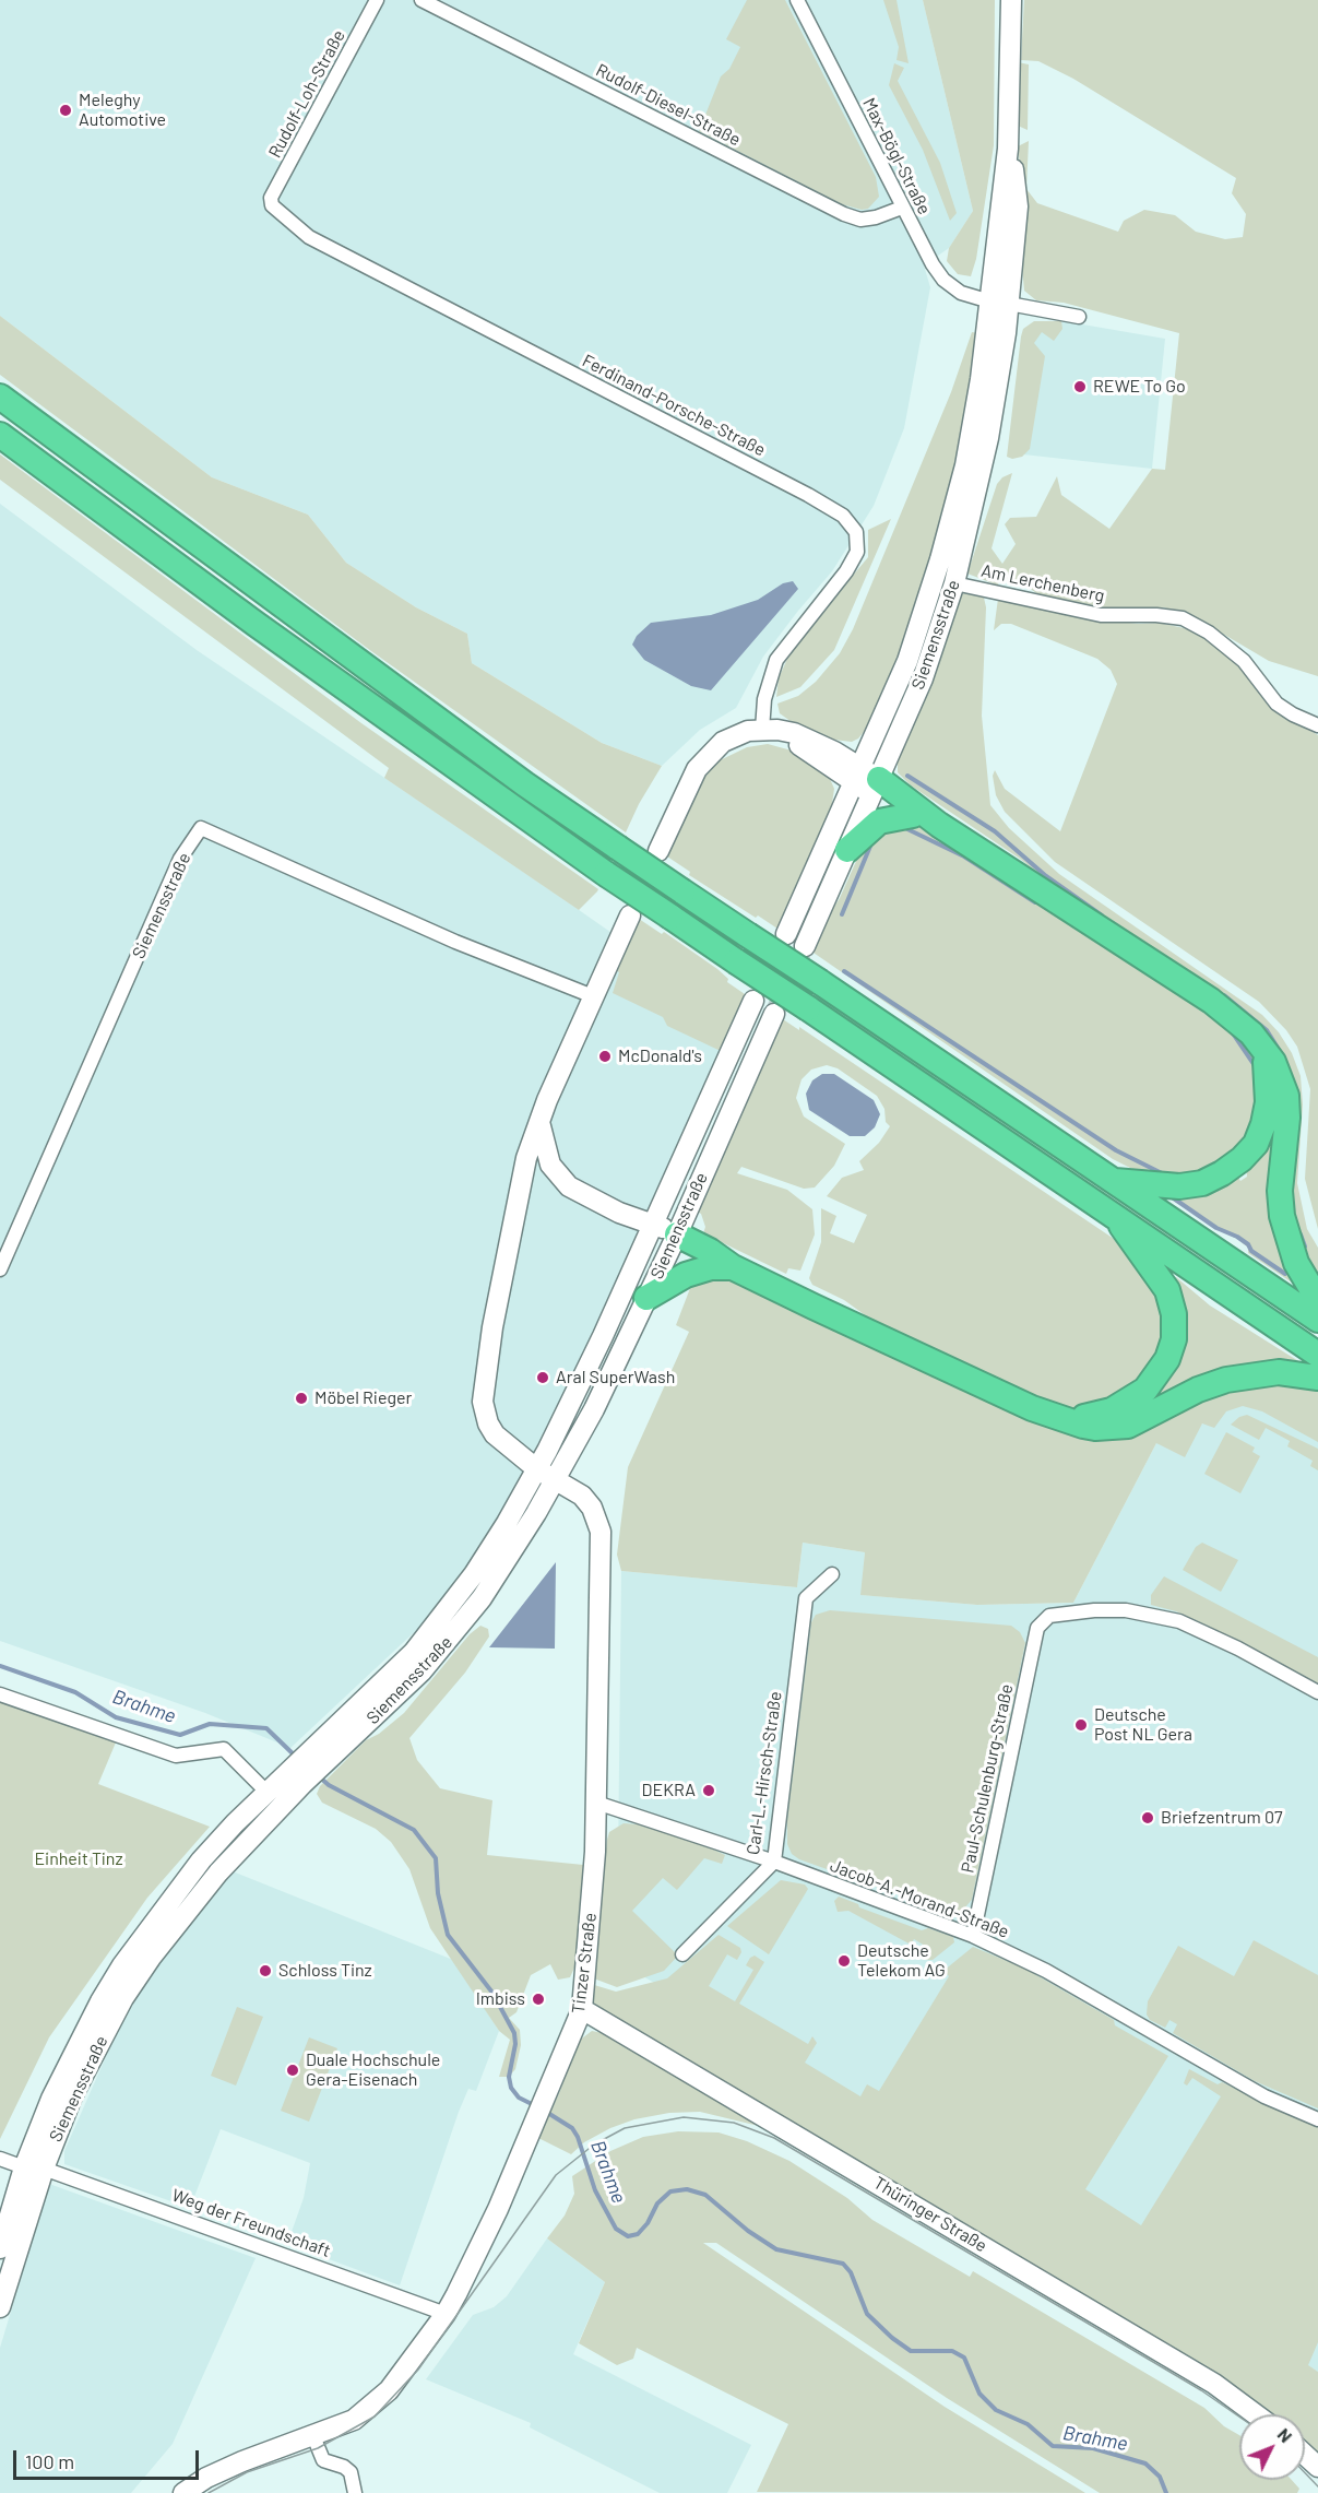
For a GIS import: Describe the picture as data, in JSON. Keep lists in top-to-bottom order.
{
  "streets": {
    "main road": ["Siemensstraße", "Tinzer Straße", "Thüringer Straße"],
    "street": [
      "Rudolf-Loh-Straße",
      "Rudolf-Diesel-Straße",
      "Max-Bögl-Straße",
      "Ferdinand-Porsche-Straße",
      "Am Lerchenberg",
      "Carl-L.-Hirsch-Straße",
      "Paul-Schulenburg-Straße",
      "Jacob-A.-Morand-Straße",
      "Weg der Freundschaft"
    ]
  },
  "crossings": [
    ["Rudolf-Loh-Straße", "Ferdinand-Porsche-Straße"],
    ["Rudolf-Diesel-Straße", "Max-Bögl-Straße"],
    ["Max-Bögl-Straße", "Siemensstraße"],
    ["Am Lerchenberg", "Siemensstraße"],
    ["Siemensstraße", "Tinzer Straße"],
    ["Siemensstraße", "Weg der Freundschaft"],
    ["Carl-L.-Hirsch-Straße", "Jacob-A.-Morand-Straße"],
    ["Paul-Schulenburg-Straße", "Jacob-A.-Morand-Straße"],
    ["Jacob-A.-Morand-Straße", "Tinzer Straße"],
    ["Tinzer Straße", "Thüringer Straße"],
    ["Tinzer Straße", "Weg der Freundschaft"]
  ],
  "water": ["Brahme"],
  "parks": ["Einheit Tinz"],
  "places": [
    "Meleghy Automotive",
    "REWE To Go",
    "McDonald's",
    "Aral SuperWash",
    "Möbel Rieger",
    "Deutsche Post NL Gera",
    "DEKRA",
    "Briefzentrum 07",
    "Deutsche Telekom AG",
    "Schloss Tinz",
    "Imbiss",
    "Duale Hochschule Gera-Eisenach"
  ],
  "scale_bar": "100 m",
  "north": "top right"
}
